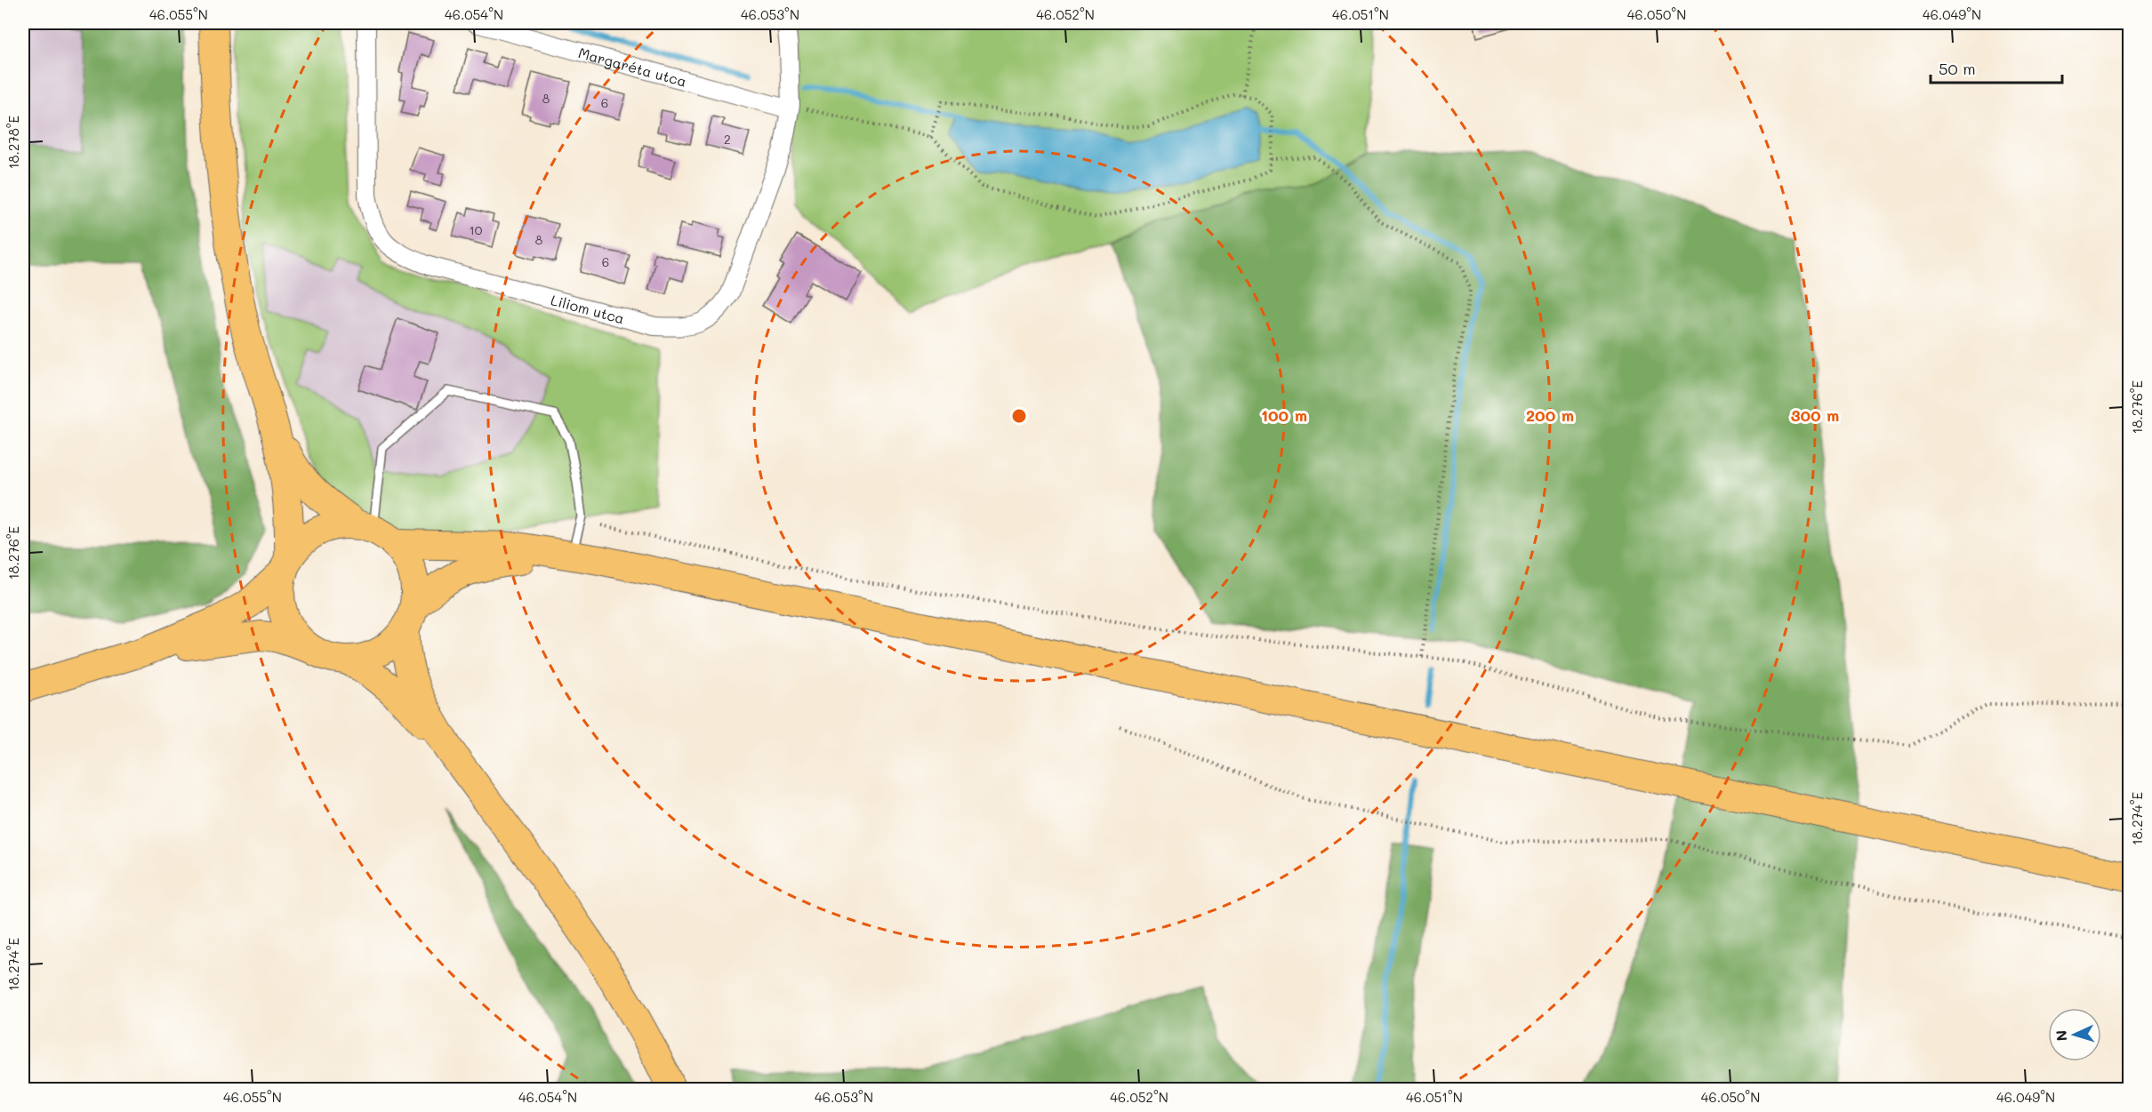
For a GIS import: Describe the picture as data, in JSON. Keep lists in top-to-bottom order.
{
  "streets": {
    "street": ["Margaréta utca", "Liliom utca"]
  },
  "crossings": [
    ["Margaréta utca", "Liliom utca"]
  ],
  "house_numbers": [
    "8",
    "6",
    "2",
    "10",
    "8",
    "6"
  ],
  "scale_bar": "50 m",
  "north": "left",
  "coordinates": [
    "46.055°N",
    "46.054°N",
    "46.053°N",
    "46.052°N",
    "46.051°N",
    "46.050°N",
    "46.049°N",
    "18.278°E",
    "18.276°E",
    "18.274°E"
  ],
  "rings": ["100 m", "200 m", "300 m"]
}
